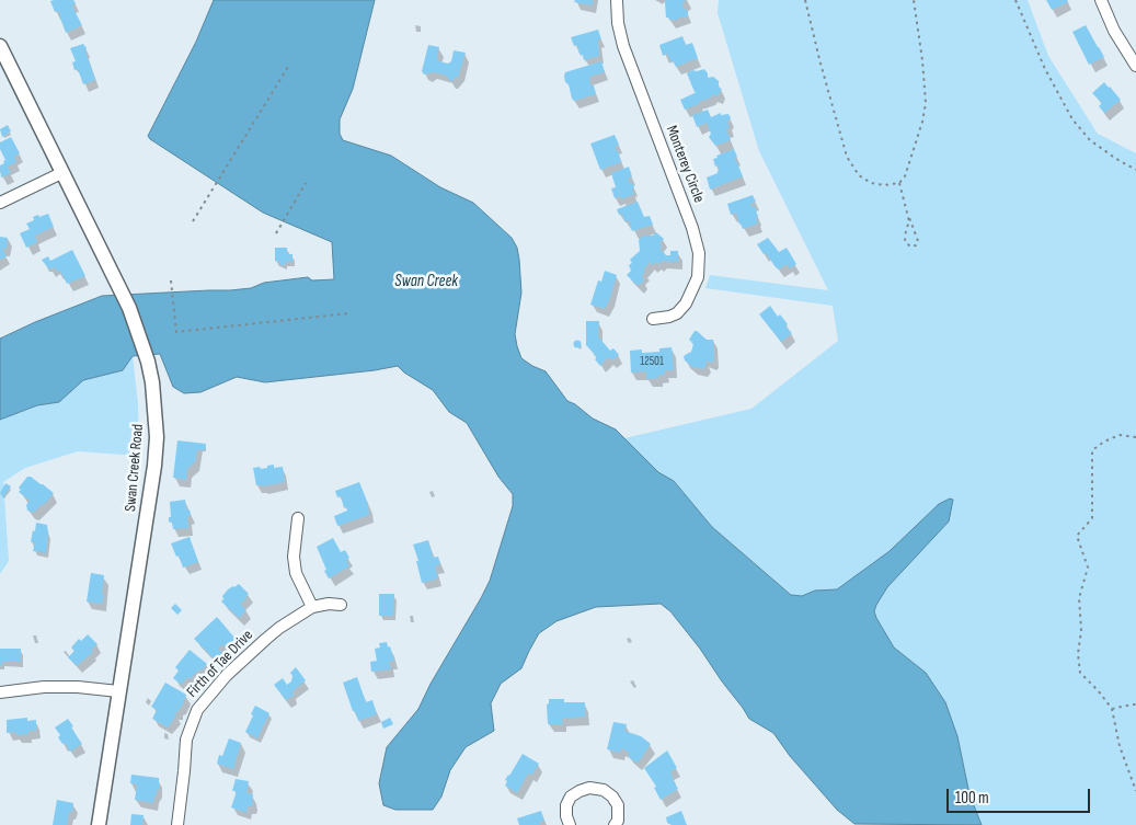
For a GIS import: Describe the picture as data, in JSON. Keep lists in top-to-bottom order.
{
  "streets": {
    "street": ["Monterey Circle", "Swan Creek Road", "Firth of Tae Drive"]
  },
  "water": ["Swan Creek"],
  "house_numbers": ["12501"],
  "scale_bar": "100 m"
}
